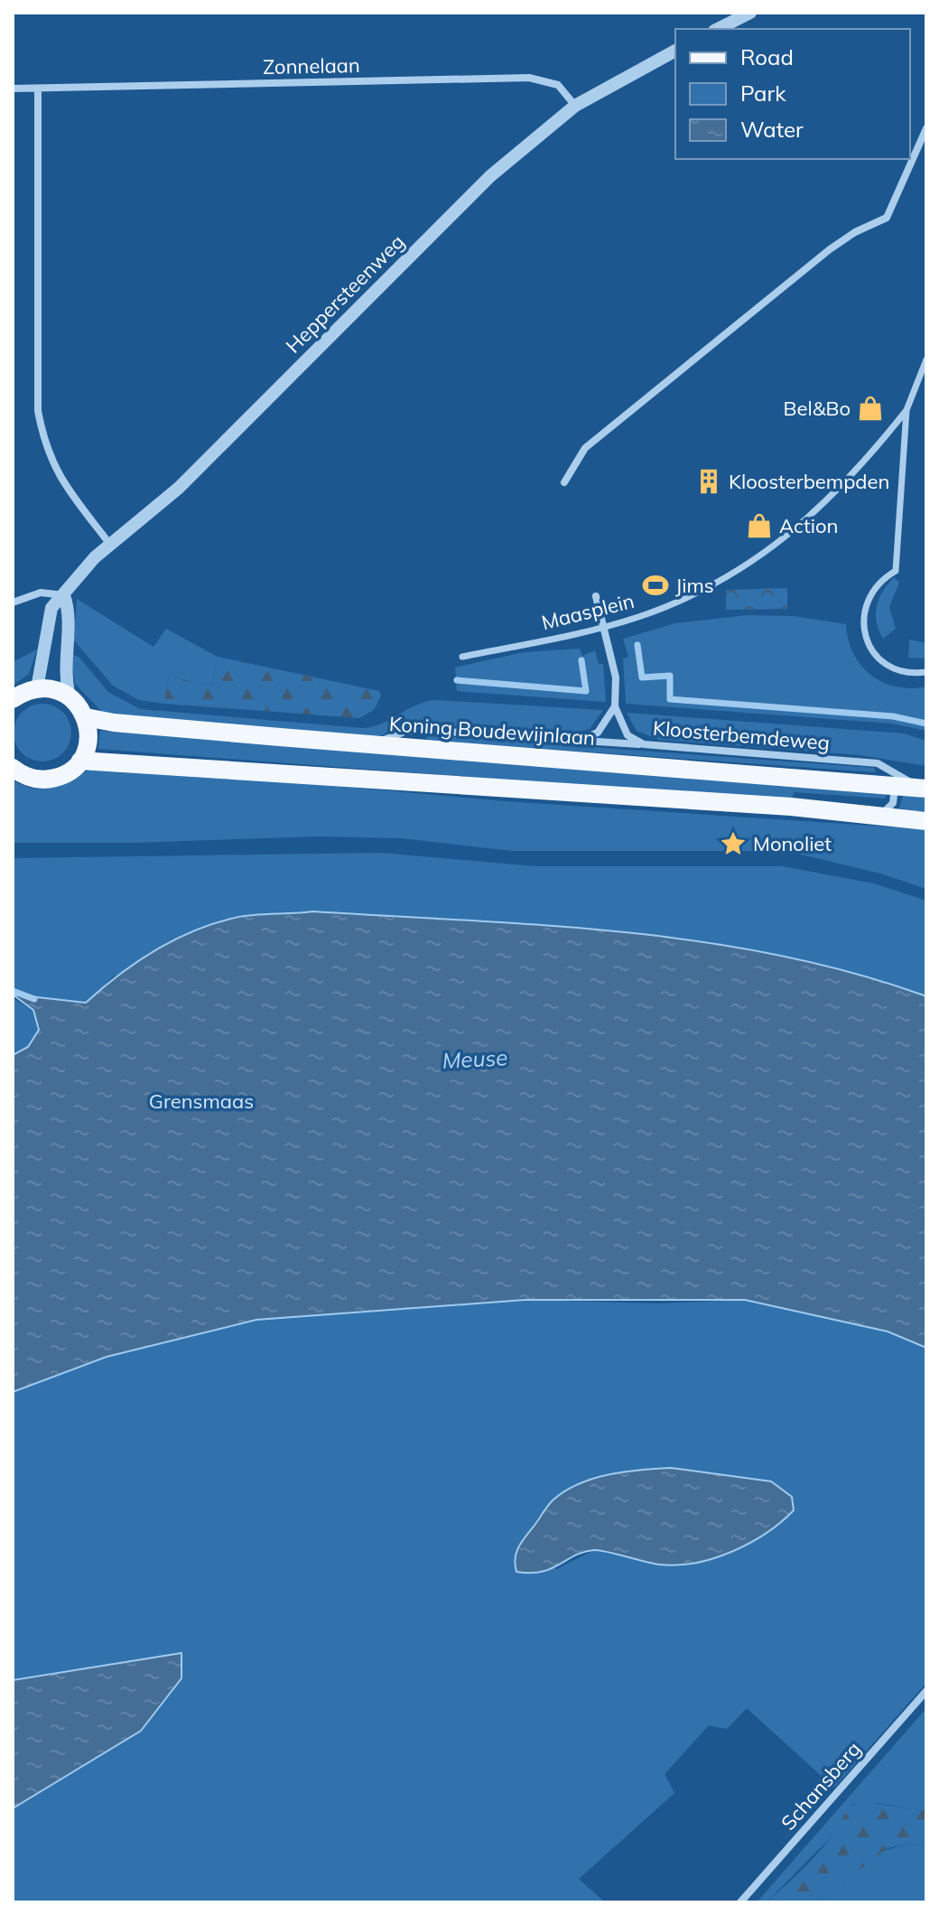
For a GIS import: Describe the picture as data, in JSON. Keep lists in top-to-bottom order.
{
  "streets": {
    "main road": ["Koning Boudewijnlaan"],
    "street": [
      "Zonnelaan",
      "Heppersteenweg",
      "Maasplein",
      "Kloosterbemdeweg",
      "Schansberg"
    ]
  },
  "crossings": [
    ["Zonnelaan", "Heppersteenweg"],
    ["Koning Boudewijnlaan", "Kloosterbemdeweg"]
  ],
  "water": ["Meuse"],
  "parks": ["Grensmaas"],
  "places": {
    "shop": ["Bel&Bo", "Action"],
    "building": ["Kloosterbempden"],
    "sports": ["Jims"],
    "place": ["Monoliet"]
  },
  "legend": ["Road", "Park", "Water"]
}
